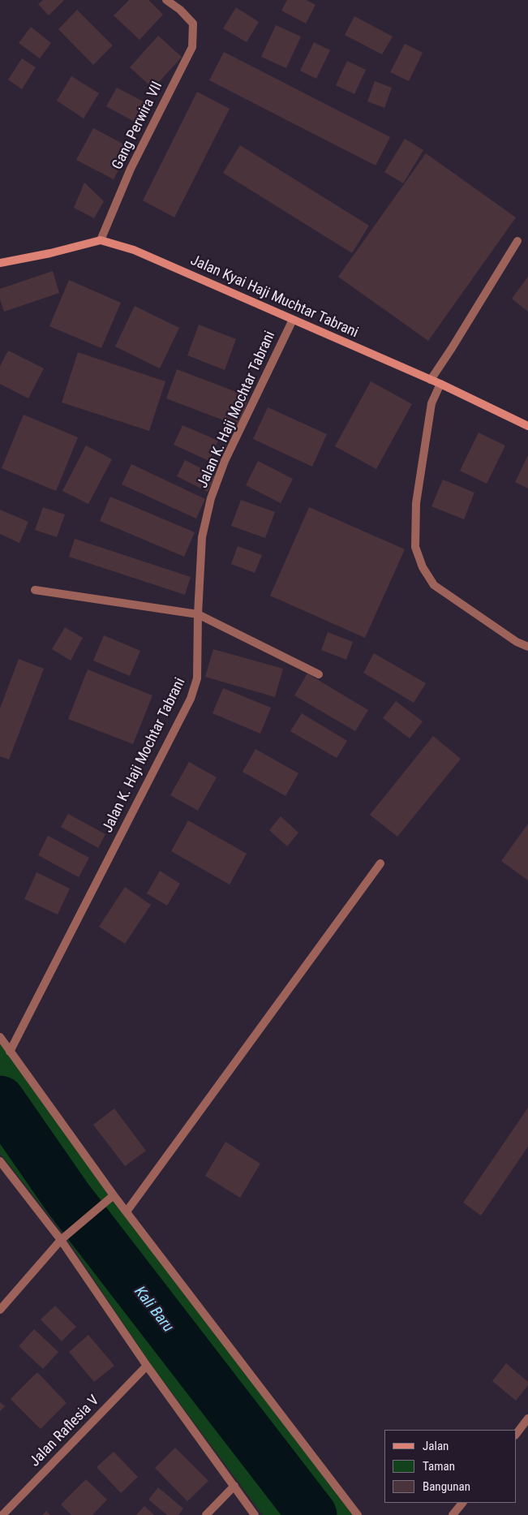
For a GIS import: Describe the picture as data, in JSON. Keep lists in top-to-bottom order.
{
  "streets": {
    "street": [
      "Gang Perwira VII",
      "Jalan Kyai Haji Muchtar Tabrani",
      "Jalan K. Haji Mochtar Tabrani",
      "Jalan Raflesia V"
    ]
  },
  "crossings": [
    ["Gang Perwira VII", "Jalan Kyai Haji Muchtar Tabrani"],
    ["Jalan Kyai Haji Muchtar Tabrani", "Jalan K. Haji Mochtar Tabrani"]
  ],
  "water": ["Kali Baru"],
  "legend": ["Jalan", "Taman", "Bangunan"]
}
